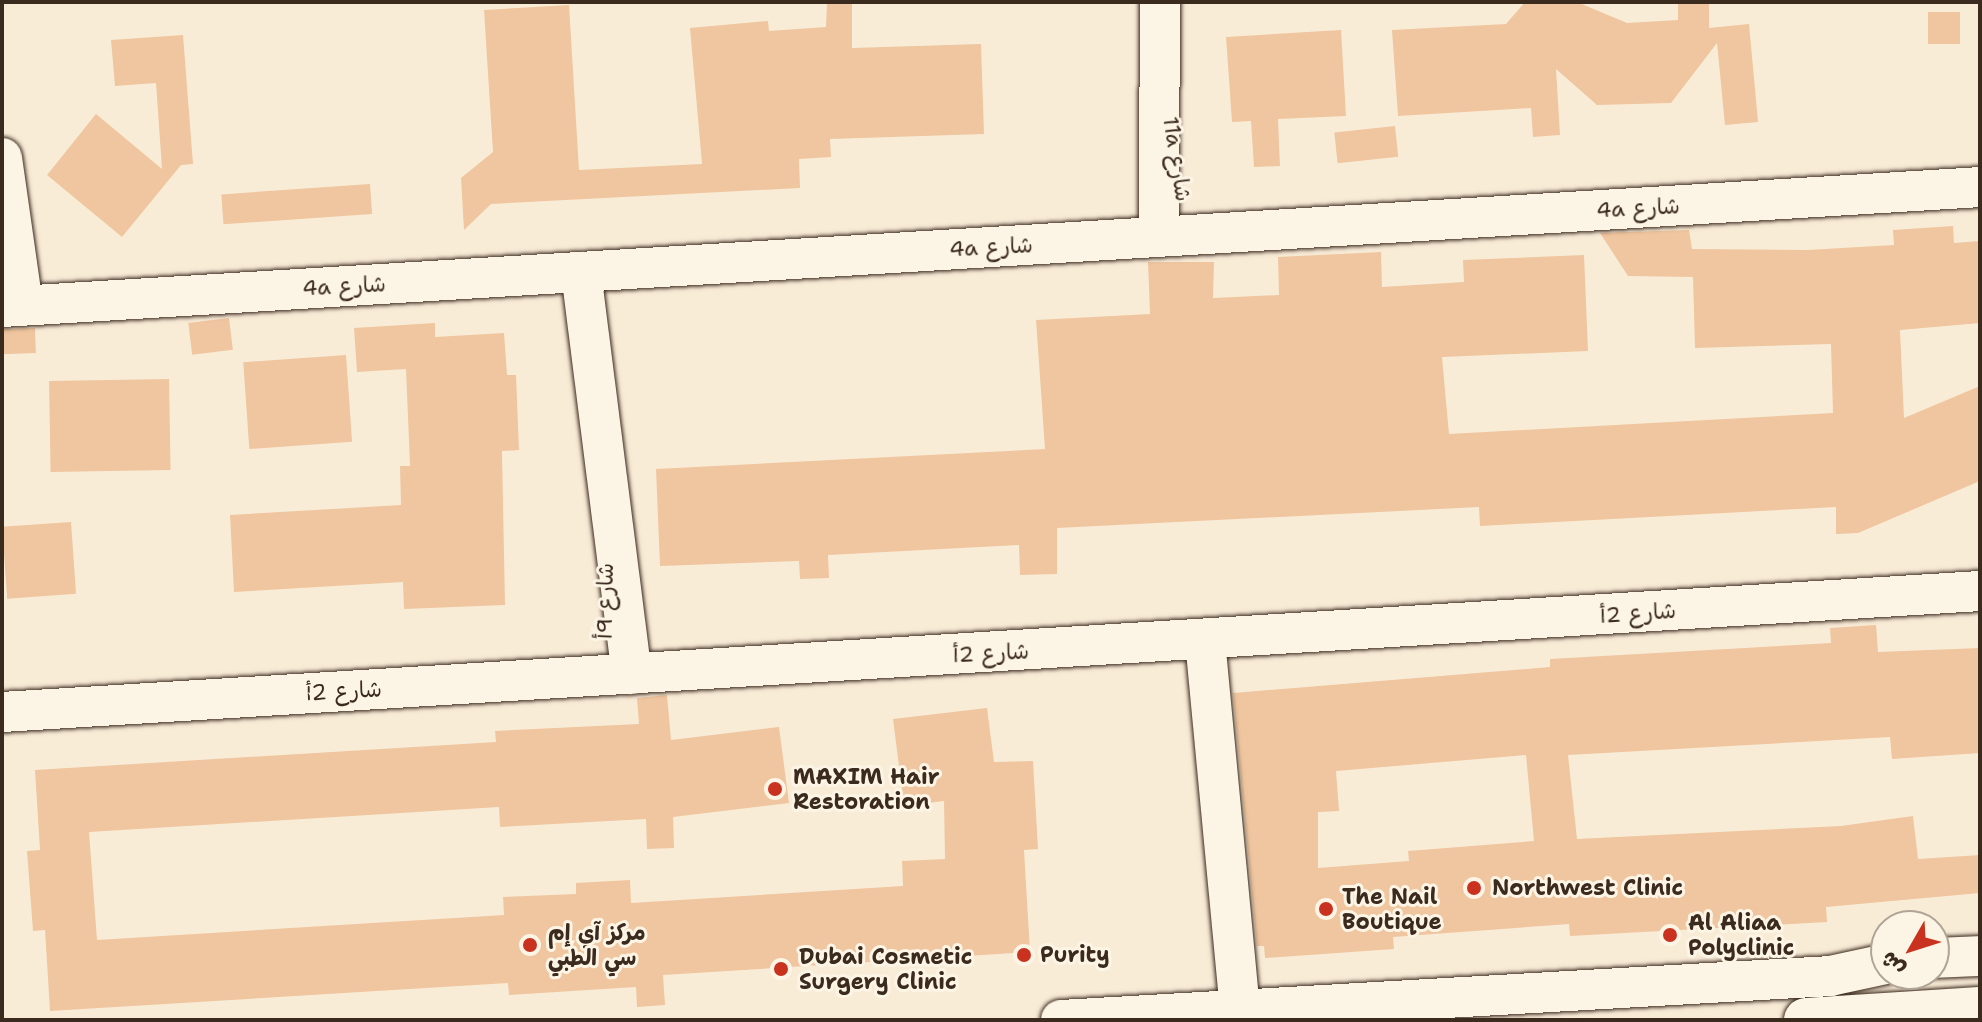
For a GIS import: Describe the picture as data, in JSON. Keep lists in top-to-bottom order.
{
  "streets": {
    "street": [
      "11a شارع",
      "4a شارع",
      "شارع 9أ",
      "شارع 2أ"
    ]
  },
  "crossings": [
    ["11a شارع", "4a شارع"],
    ["4a شارع", "شارع 9أ"],
    ["شارع 9أ", "شارع 2أ"]
  ],
  "places": [
    "MAXIM Hair Restoration",
    "Northwest Clinic",
    "The Nail Boutique",
    "Al Aliaa Polyclinic",
    "مركز آي إم سي الطبي",
    "Purity",
    "Dubai Cosmetic Surgery Clinic"
  ],
  "north": "bottom left"
}
